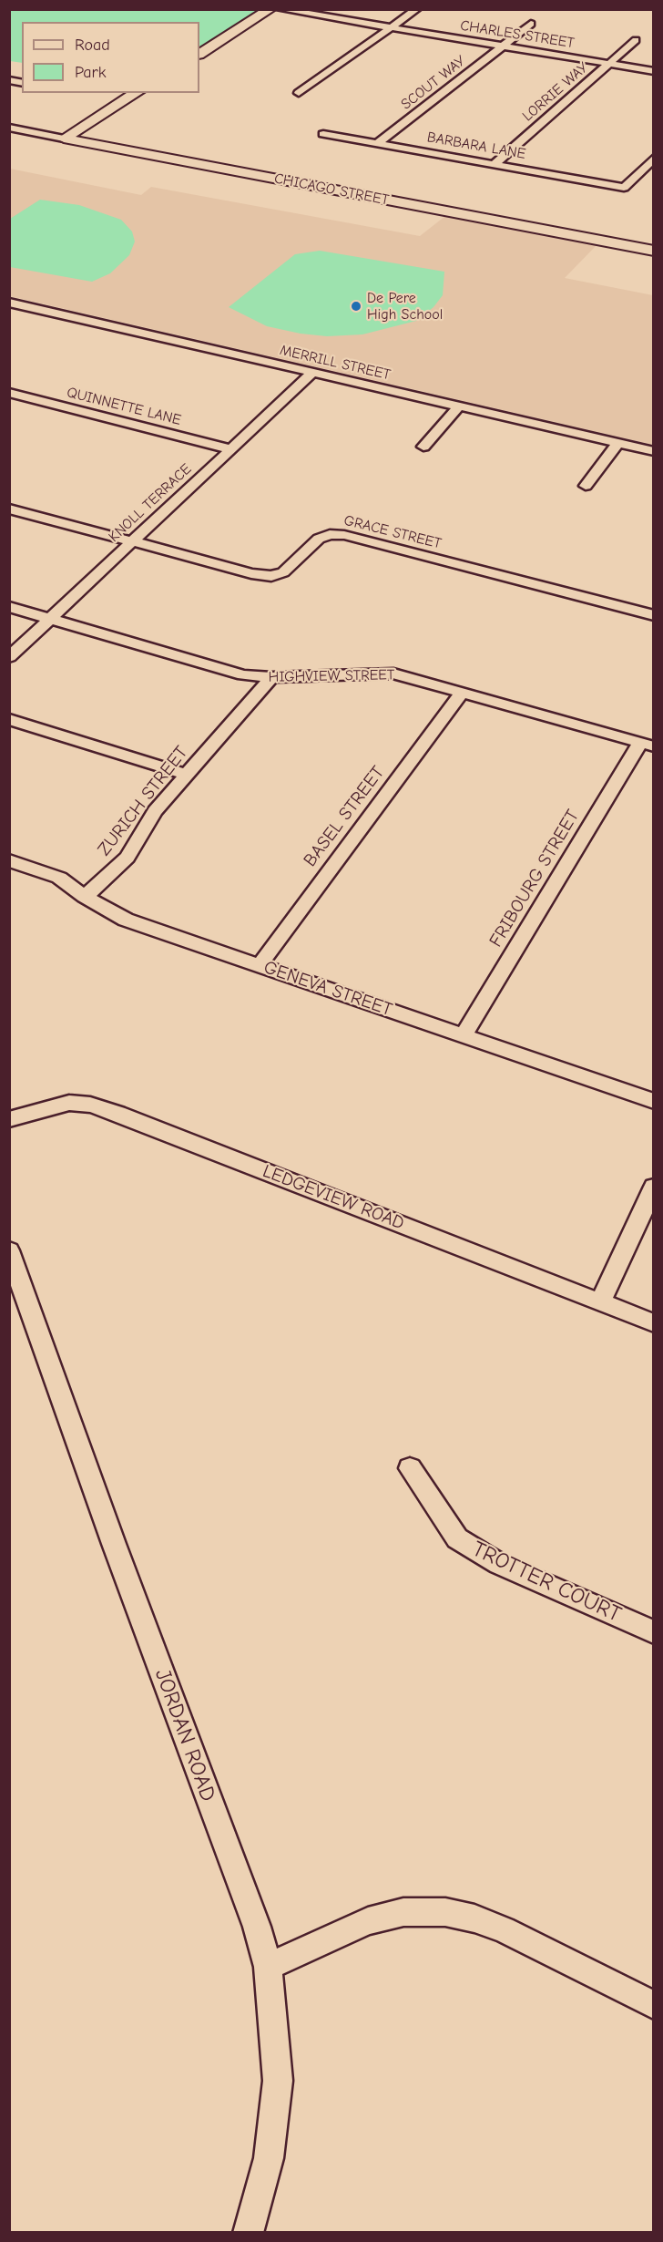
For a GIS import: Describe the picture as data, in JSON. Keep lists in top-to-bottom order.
{
  "streets": {
    "street": [
      "CHARLES STREET",
      "SCOUT WAY",
      "LORRIE WAY",
      "BARBARA LANE",
      "CHICAGO STREET",
      "MERRILL STREET",
      "QUINNETTE LANE",
      "KNOLL TERRACE",
      "GRACE STREET",
      "HIGHVIEW STREET",
      "ZURICH STREET",
      "BASEL STREET",
      "FRIBOURG STREET",
      "GENEVA STREET",
      "LEDGEVIEW ROAD",
      "TROTTER COURT",
      "JORDAN ROAD"
    ]
  },
  "crossings": [
    ["CHARLES STREET", "SCOUT WAY"],
    ["CHARLES STREET", "LORRIE WAY"],
    ["SCOUT WAY", "BARBARA LANE"],
    ["LORRIE WAY", "BARBARA LANE"],
    ["MERRILL STREET", "KNOLL TERRACE"],
    ["QUINNETTE LANE", "KNOLL TERRACE"],
    ["KNOLL TERRACE", "GRACE STREET"],
    ["KNOLL TERRACE", "HIGHVIEW STREET"],
    ["HIGHVIEW STREET", "ZURICH STREET"],
    ["HIGHVIEW STREET", "BASEL STREET"],
    ["HIGHVIEW STREET", "FRIBOURG STREET"],
    ["ZURICH STREET", "GENEVA STREET"],
    ["BASEL STREET", "GENEVA STREET"],
    ["FRIBOURG STREET", "GENEVA STREET"]
  ],
  "places": ["De Pere High School"],
  "legend": ["Road", "Park"]
}
